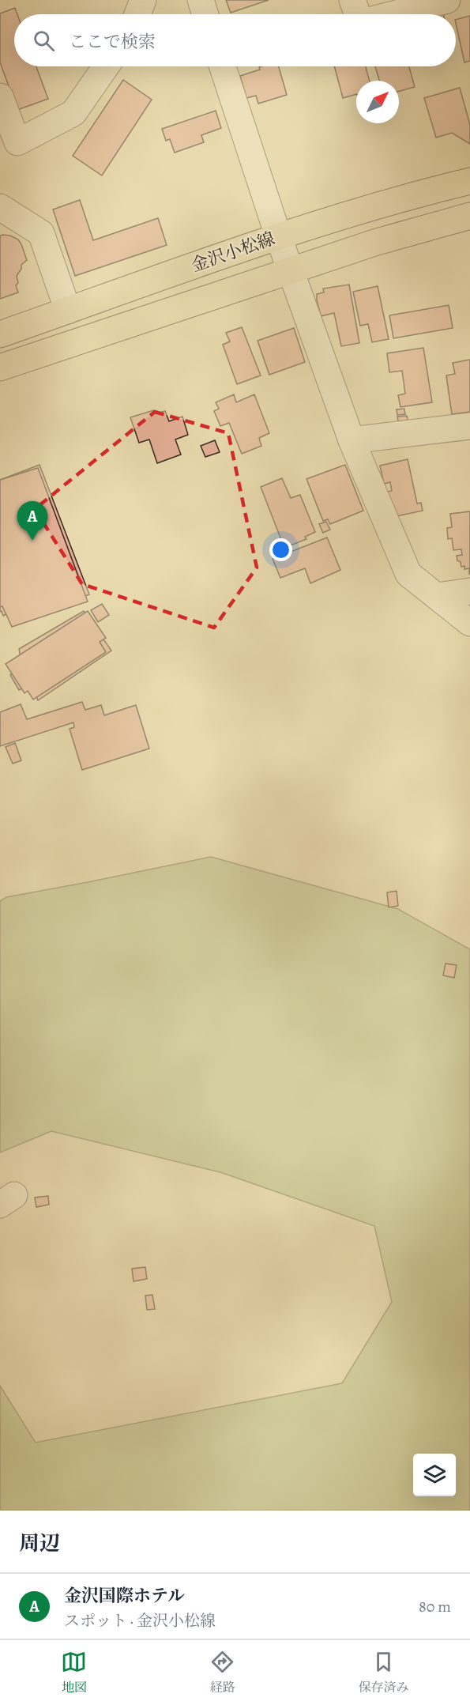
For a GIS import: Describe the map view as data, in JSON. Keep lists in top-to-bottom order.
{
  "streets": {
    "main road": ["金沢小松線"]
  },
  "north": "top right",
  "page": {
    "search": "ここで検索",
    "pins": "A",
    "heading": "周辺",
    "list": [
      {
        "mark": "A",
        "name": "金沢国際ホテル",
        "note": "スポット · 金沢小松線",
        "value": "80 m"
      }
    ],
    "nav": ["地図", "経路", "保存済み"]
  }
}
